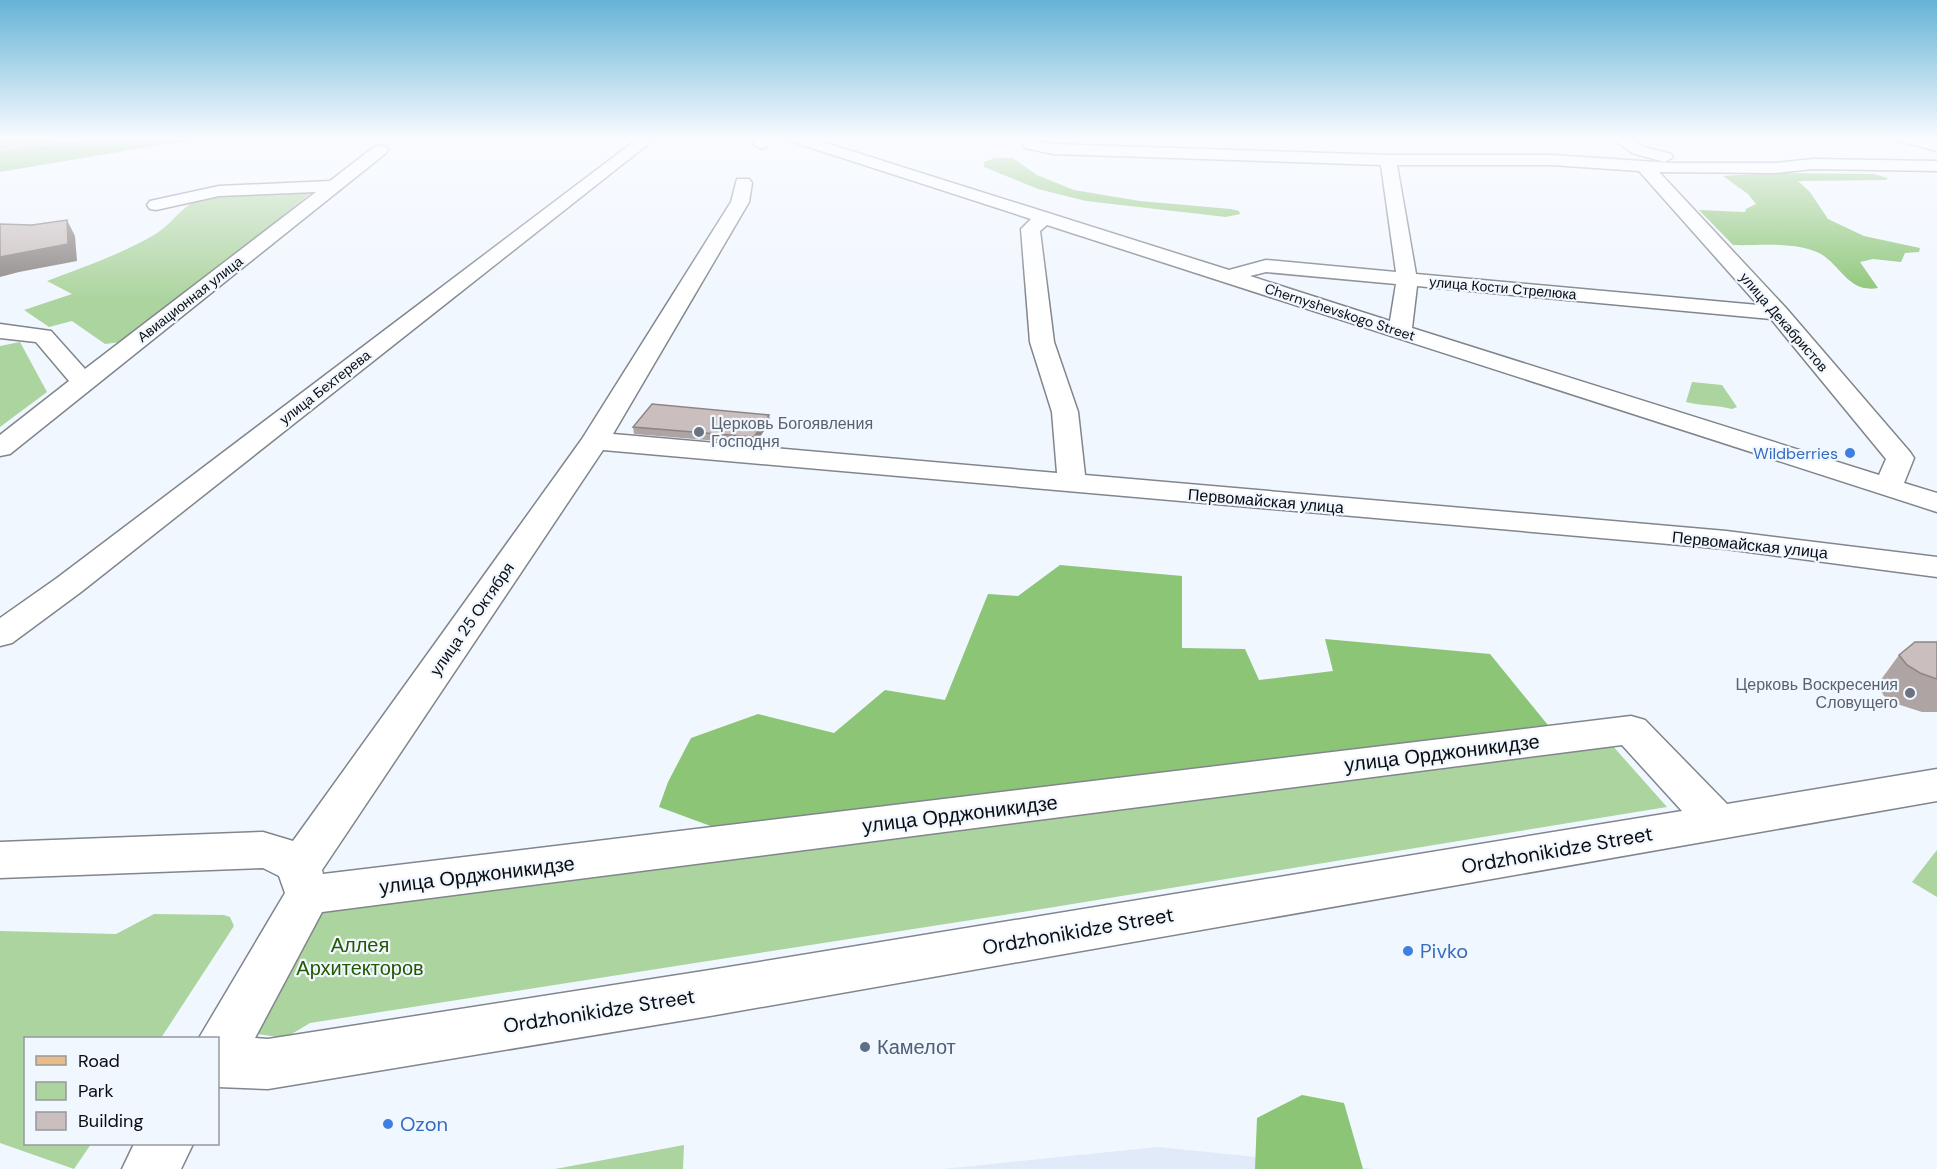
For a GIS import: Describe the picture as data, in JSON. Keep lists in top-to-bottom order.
{
  "streets": {
    "street": [
      "улица Кости Стрелюка",
      "Авиационная улица",
      "Chernyshevskogo Street",
      "улица Декабристов",
      "улица Бехтерева",
      "Первомайская улица",
      "улица 25 Октября",
      "улица Орджоникидзе",
      "Ordzhonikidze Street"
    ]
  },
  "crossings": [
    ["улица Кости Стрелюка", "Chernyshevskogo Street"],
    ["улица Кости Стрелюка", "улица Декабристов"],
    ["Chernyshevskogo Street", "улица Декабристов"],
    ["Первомайская улица", "улица 25 Октября"],
    ["улица 25 Октября", "улица Орджоникидзе"],
    ["улица Орджоникидзе", "Ordzhonikidze Street"]
  ],
  "parks": ["Аллея Архитекторов"],
  "places": [
    "Церковь Богоявления Господня",
    "Wildberries",
    "Церковь Воскресения Словущего",
    "Pivko",
    "Камелот",
    "Ozon"
  ],
  "legend": ["Road", "Park", "Building"]
}
